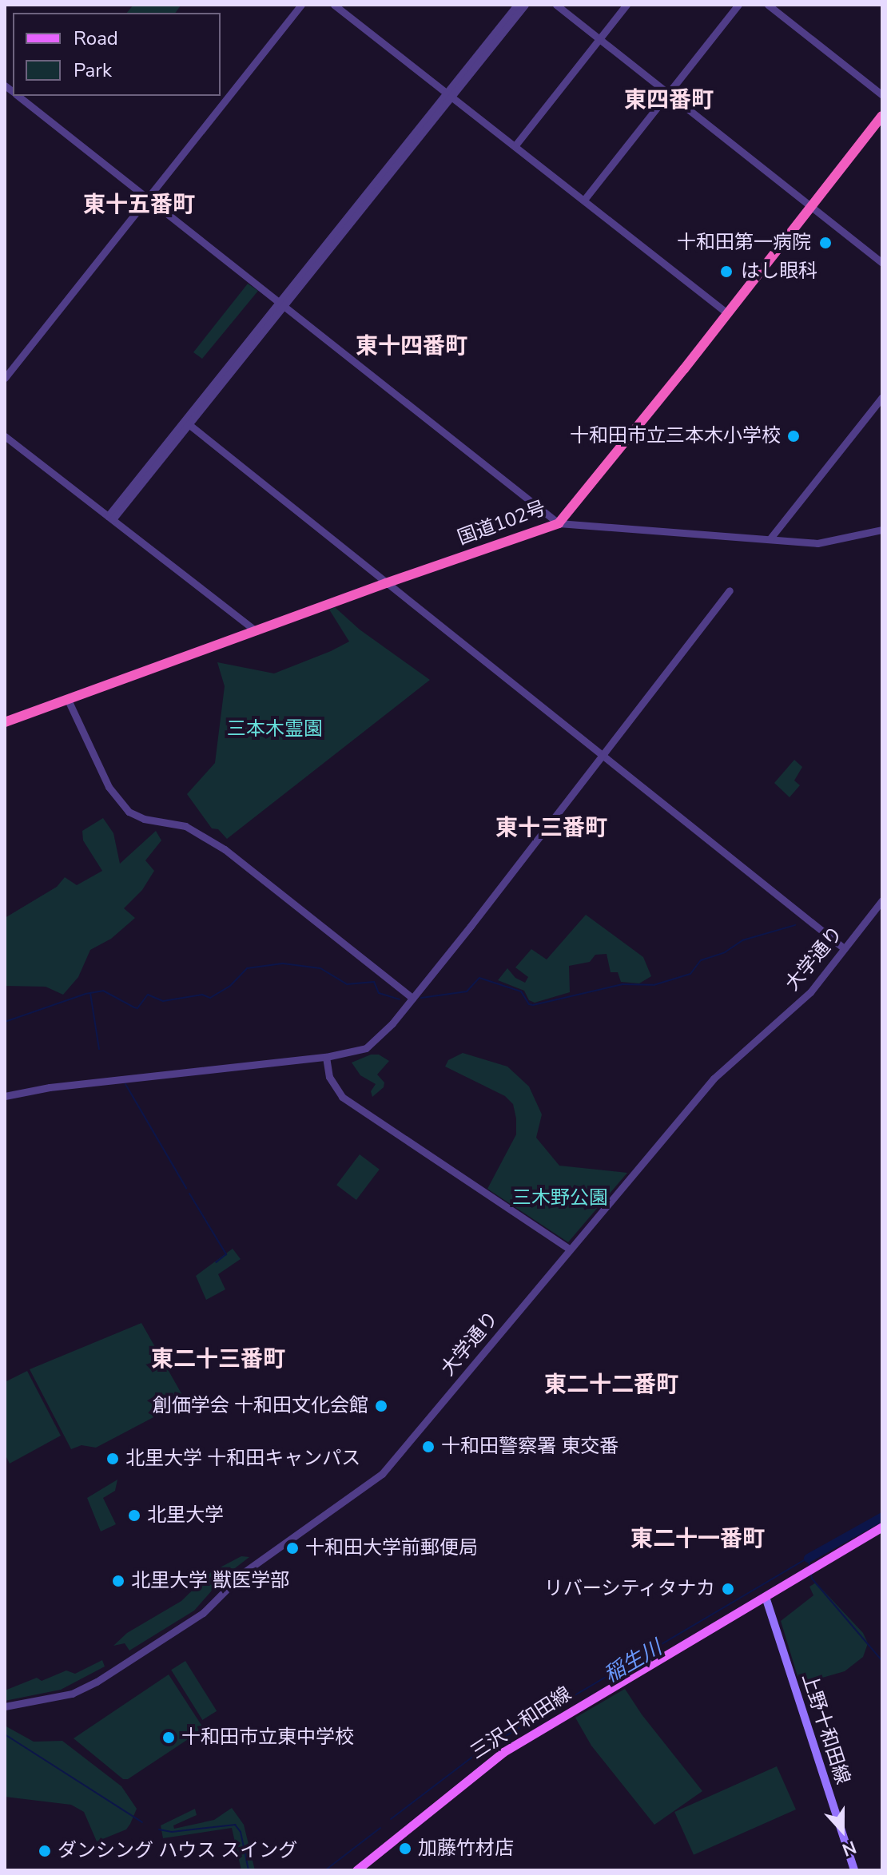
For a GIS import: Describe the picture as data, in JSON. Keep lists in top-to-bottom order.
{
  "streets": {
    "highway": ["国道102号"],
    "main road": ["三沢十和田線", "上野十和田線"],
    "street": ["大学通り"]
  },
  "crossings": [
    ["三沢十和田線", "上野十和田線"]
  ],
  "districts": [
    "東四番町",
    "東十五番町",
    "東十四番町",
    "東十三番町",
    "東二十三番町",
    "東二十二番町",
    "東二十一番町"
  ],
  "water": ["稲生川"],
  "parks": ["三本木霊園", "三木野公園"],
  "places": [
    "十和田第一病院",
    "はし眼科",
    "十和田市立三本木小学校",
    "創価学会 十和田文化会館",
    "十和田警察署 東交番",
    "北里大学 十和田キャンパス",
    "北里大学",
    "十和田大学前郵便局",
    "北里大学 獣医学部",
    "リバーシティタナカ",
    "十和田市立東中学校",
    "加藤竹材店",
    "ダンシング ハウス スイング"
  ],
  "legend": ["Road", "Park"],
  "north": "bottom"
}
